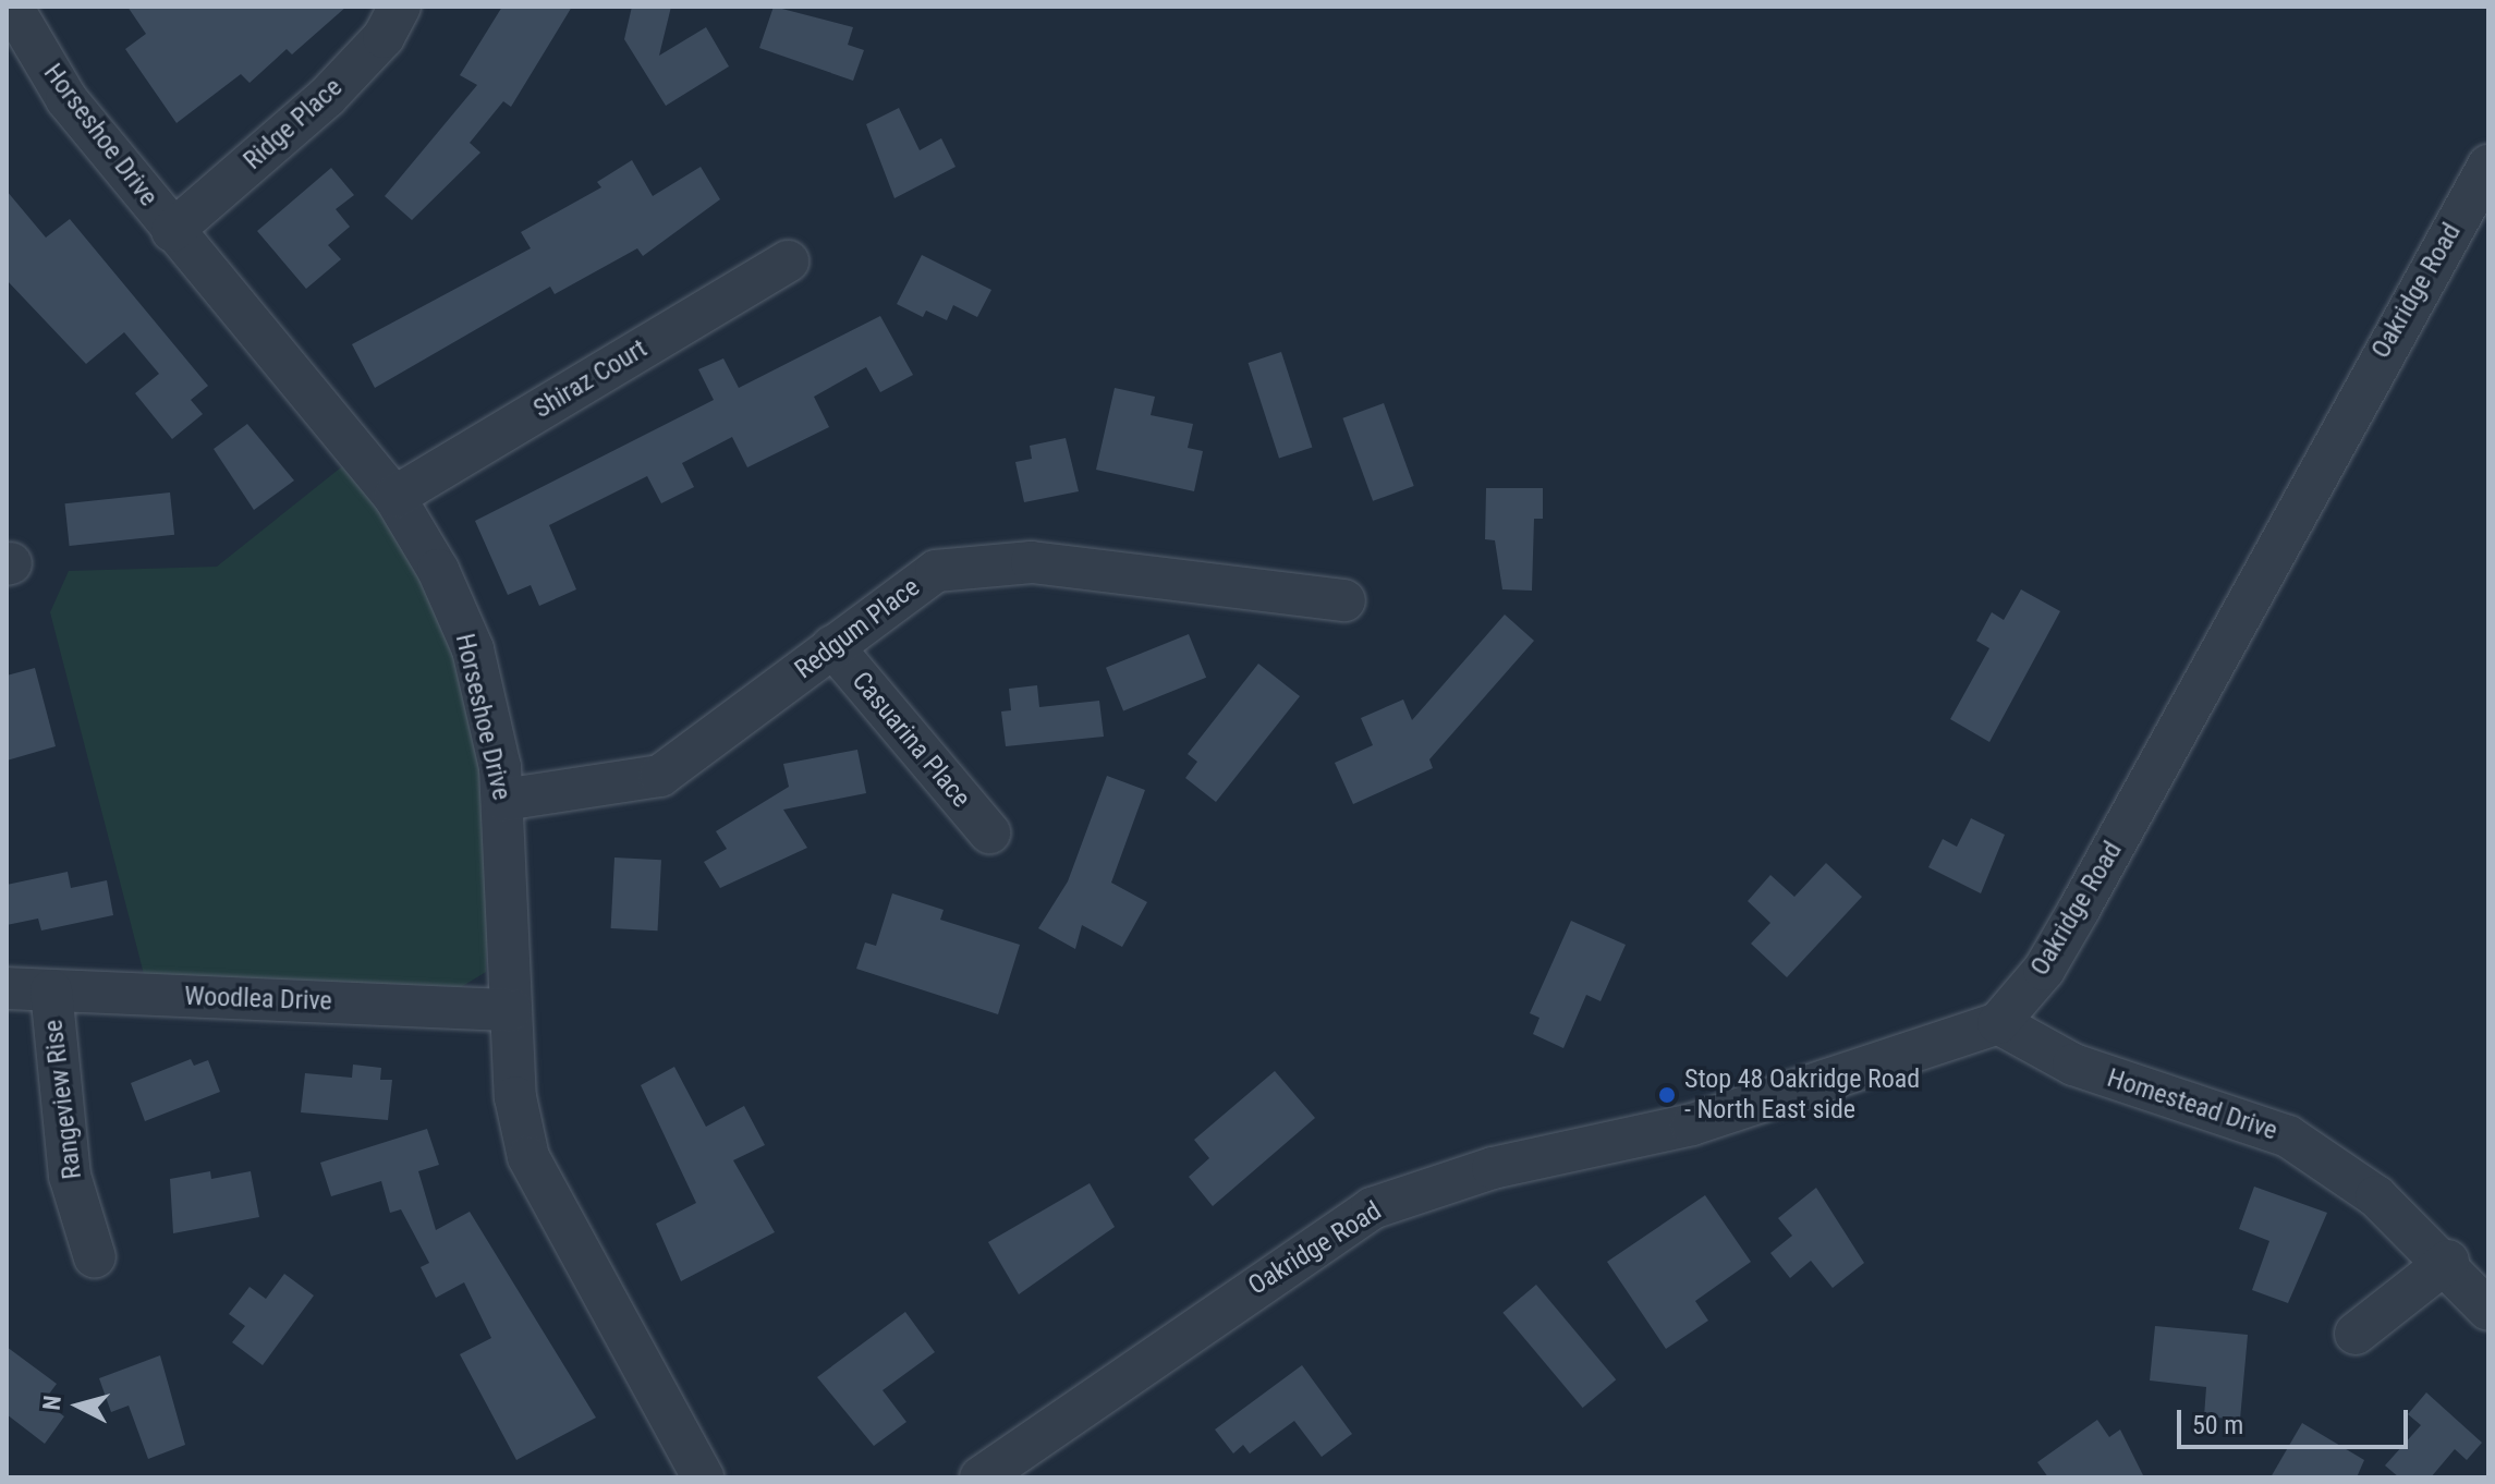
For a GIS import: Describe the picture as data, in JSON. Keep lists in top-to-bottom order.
{
  "streets": {
    "street": [
      "Ridge Place",
      "Horseshoe Drive",
      "Oakridge Road",
      "Shiraz Court",
      "Redgum Place",
      "Casuarina Place",
      "Woodlea Drive",
      "Rangeview Rise",
      "Homestead Drive"
    ]
  },
  "crossings": [
    ["Ridge Place", "Horseshoe Drive"],
    ["Horseshoe Drive", "Shiraz Court"],
    ["Horseshoe Drive", "Redgum Place"],
    ["Horseshoe Drive", "Woodlea Drive"],
    ["Oakridge Road", "Homestead Drive"],
    ["Redgum Place", "Casuarina Place"],
    ["Woodlea Drive", "Rangeview Rise"]
  ],
  "places": ["Stop 48 Oakridge Road - North East side"],
  "scale_bar": "50 m",
  "north": "left"
}
